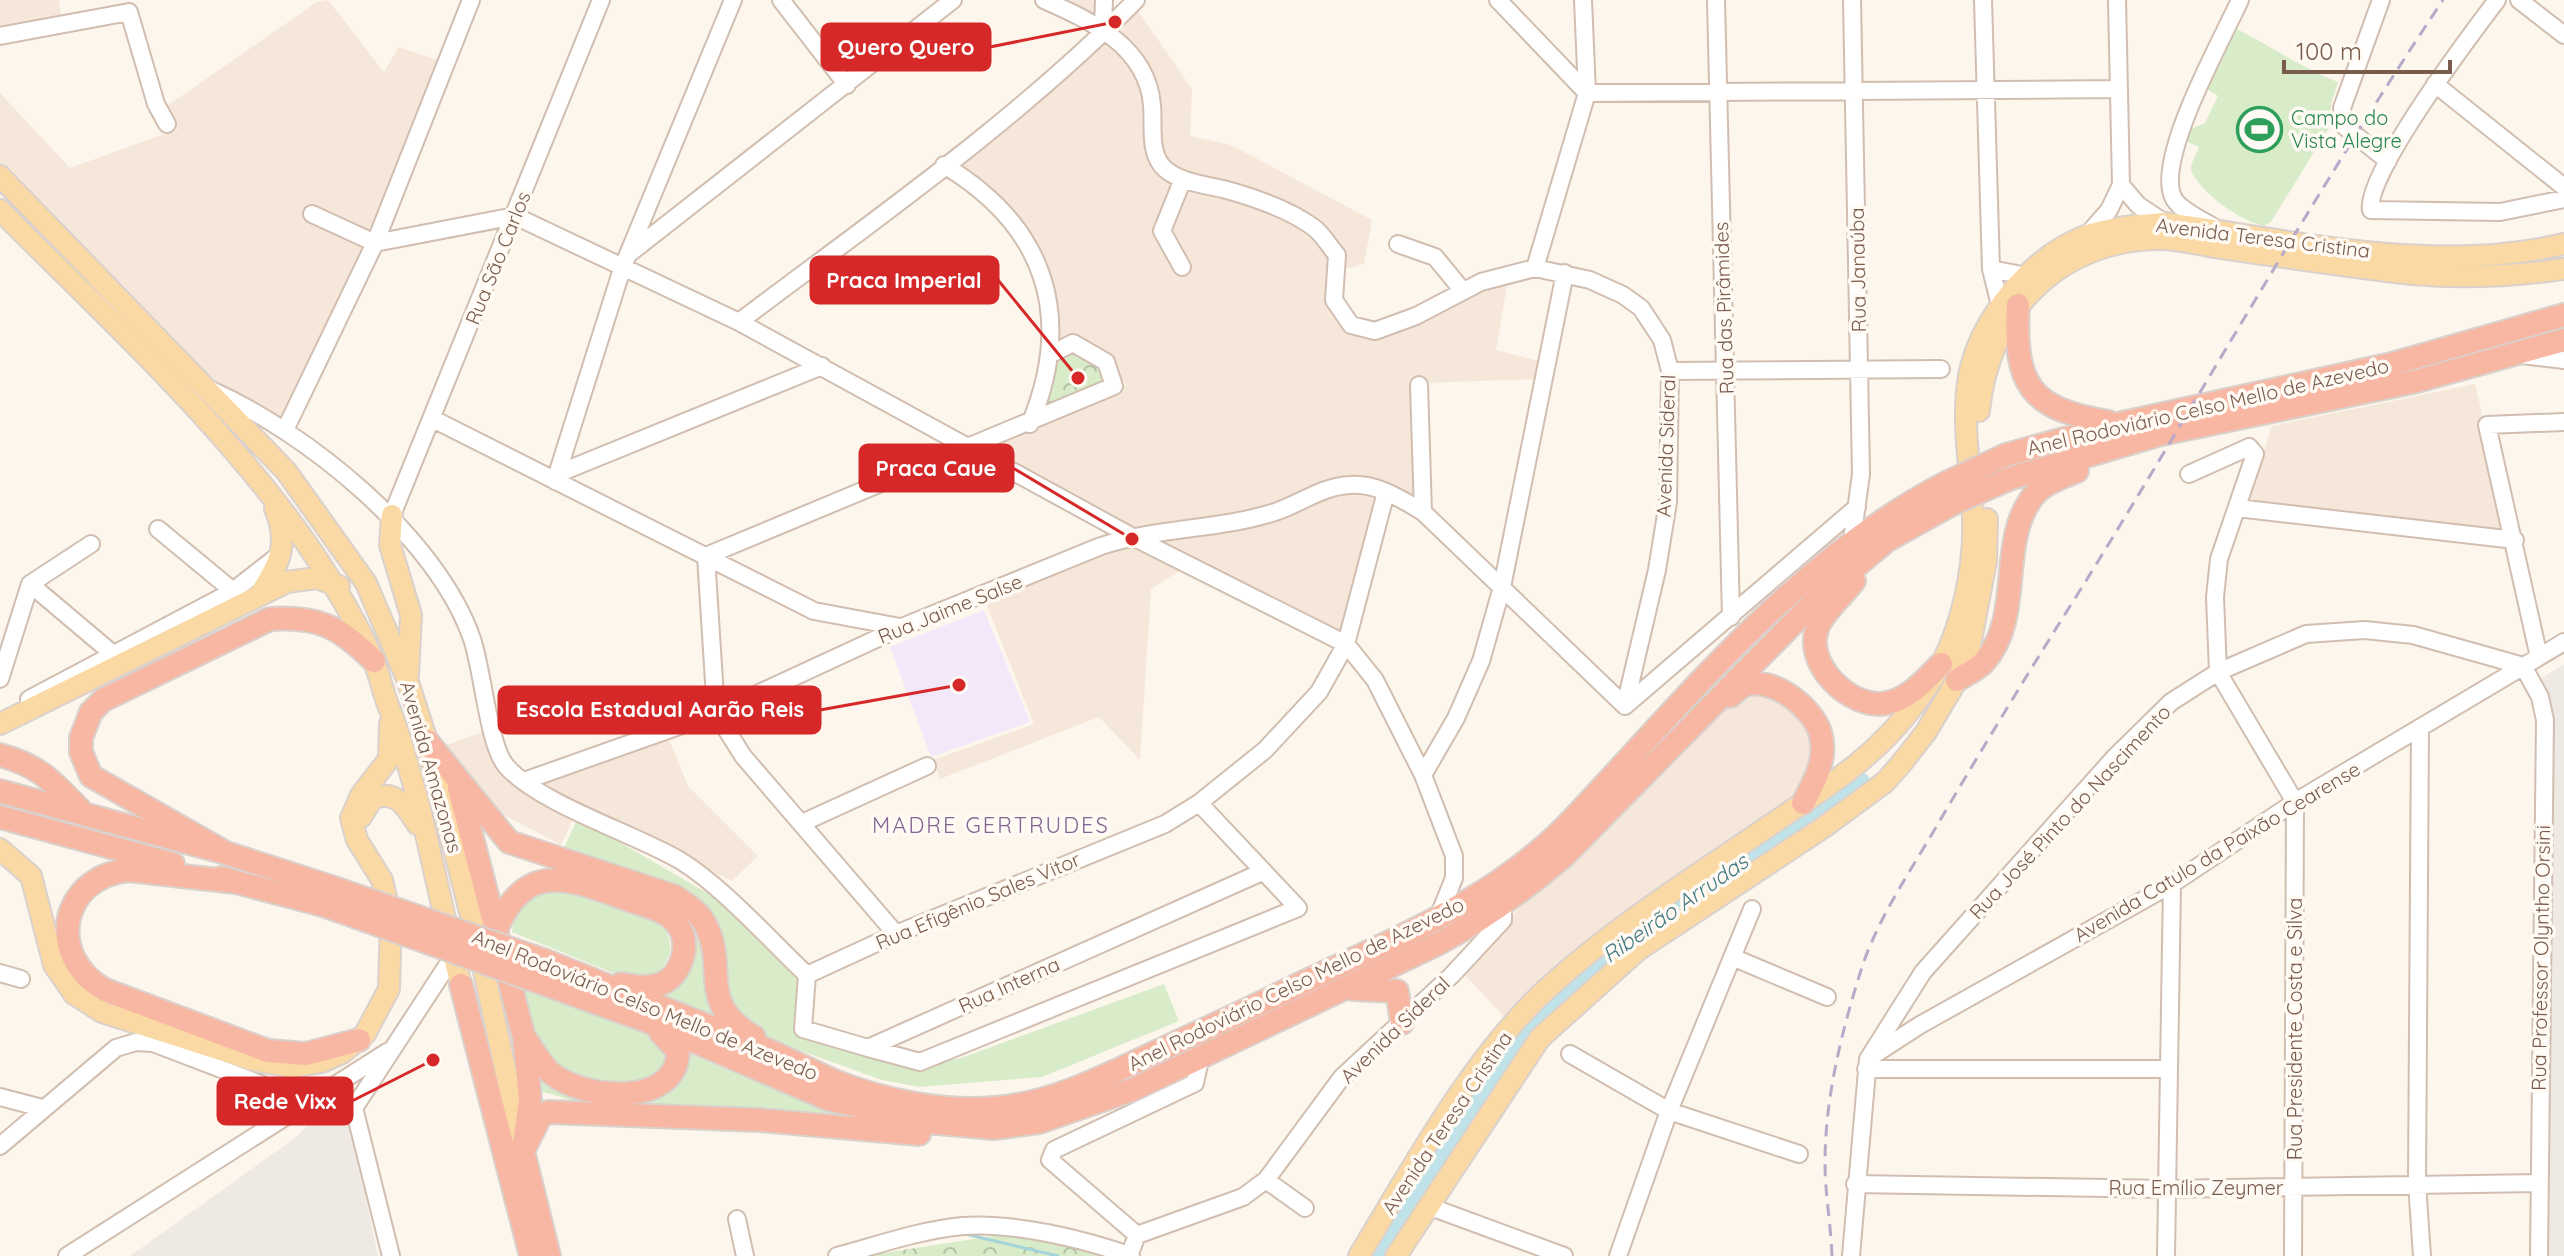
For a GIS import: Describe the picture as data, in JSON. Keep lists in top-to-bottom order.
{
  "streets": {
    "highway": ["Anel Rodoviário Celso Mello de Azevedo", "Avenida Amazonas"],
    "main road": ["Avenida Teresa Cristina"],
    "street": [
      "Rua São Carlos",
      "Rua Janaúba",
      "Rua das Pirâmides",
      "Avenida Sideral",
      "Rua Jaime Salse",
      "Rua José Pinto do Nascimento",
      "Avenida Catulo da Paixão Cearense",
      "Rua Efigênio Sales Vitor",
      "Rua Professor Olyntho Orsini",
      "Rua Interna",
      "Rua Presidente Costa e Silva",
      "Rua Emílio Zeymer"
    ]
  },
  "crossings": [
    ["Rua Janaúba", "Anel Rodoviário Celso Mello de Azevedo"],
    ["Anel Rodoviário Celso Mello de Azevedo", "Avenida Sideral"],
    ["Avenida Sideral", "Rua Jaime Salse"],
    ["Rua Jaime Salse", "Rua Efigênio Sales Vitor"],
    ["Rua José Pinto do Nascimento", "Avenida Catulo da Paixão Cearense"],
    ["Rua José Pinto do Nascimento", "Rua Professor Olyntho Orsini"],
    ["Avenida Catulo da Paixão Cearense", "Rua Professor Olyntho Orsini"],
    ["Avenida Catulo da Paixão Cearense", "Rua Presidente Costa e Silva"],
    ["Rua Professor Olyntho Orsini", "Rua Emílio Zeymer"],
    ["Rua Presidente Costa e Silva", "Rua Emílio Zeymer"]
  ],
  "districts": ["MADRE GERTRUDES"],
  "water": ["Ribeirão Arrudas"],
  "places": {
    "other": [
      "Quero Quero",
      "Praca Imperial",
      "Praca Caue",
      "Escola Estadual Aarão Reis",
      "Rede Vixx"
    ],
    "sports": ["Campo do Vista Alegre"]
  },
  "scale_bar": "100 m"
}
